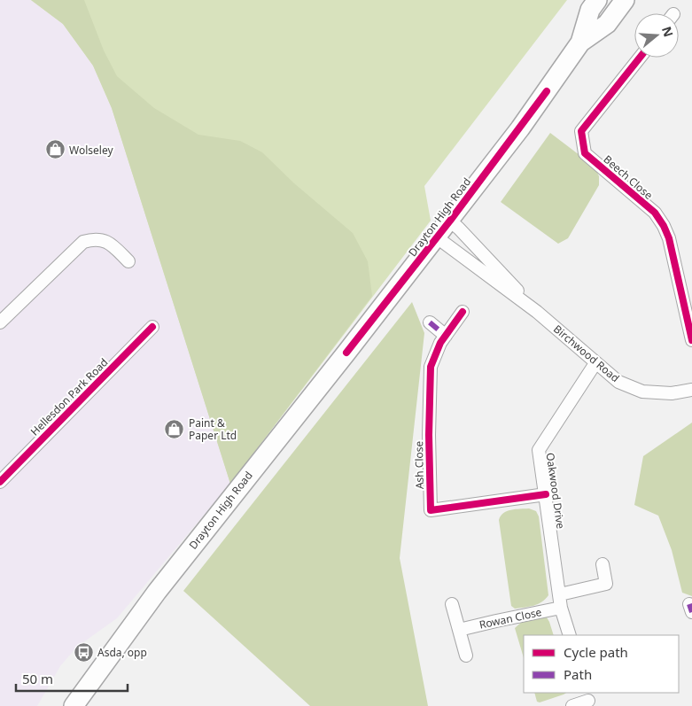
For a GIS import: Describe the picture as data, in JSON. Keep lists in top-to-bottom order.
{
  "streets": {
    "main road": ["Drayton High Road"],
    "street": [
      "Beech Close",
      "Birchwood Road",
      "Hellesdon Park Road",
      "Ash Close",
      "Oakwood Drive",
      "Rowan Close"
    ]
  },
  "crossings": [
    ["Drayton High Road", "Birchwood Road"],
    ["Birchwood Road", "Oakwood Drive"],
    ["Ash Close", "Oakwood Drive"],
    ["Oakwood Drive", "Rowan Close"]
  ],
  "places": {
    "shop": ["Wolseley", "Paint & Paper Ltd"],
    "bus stop": ["Asda, opp"]
  },
  "legend": ["Cycle path", "Path"],
  "scale_bar": "50 m",
  "north": "right"
}
